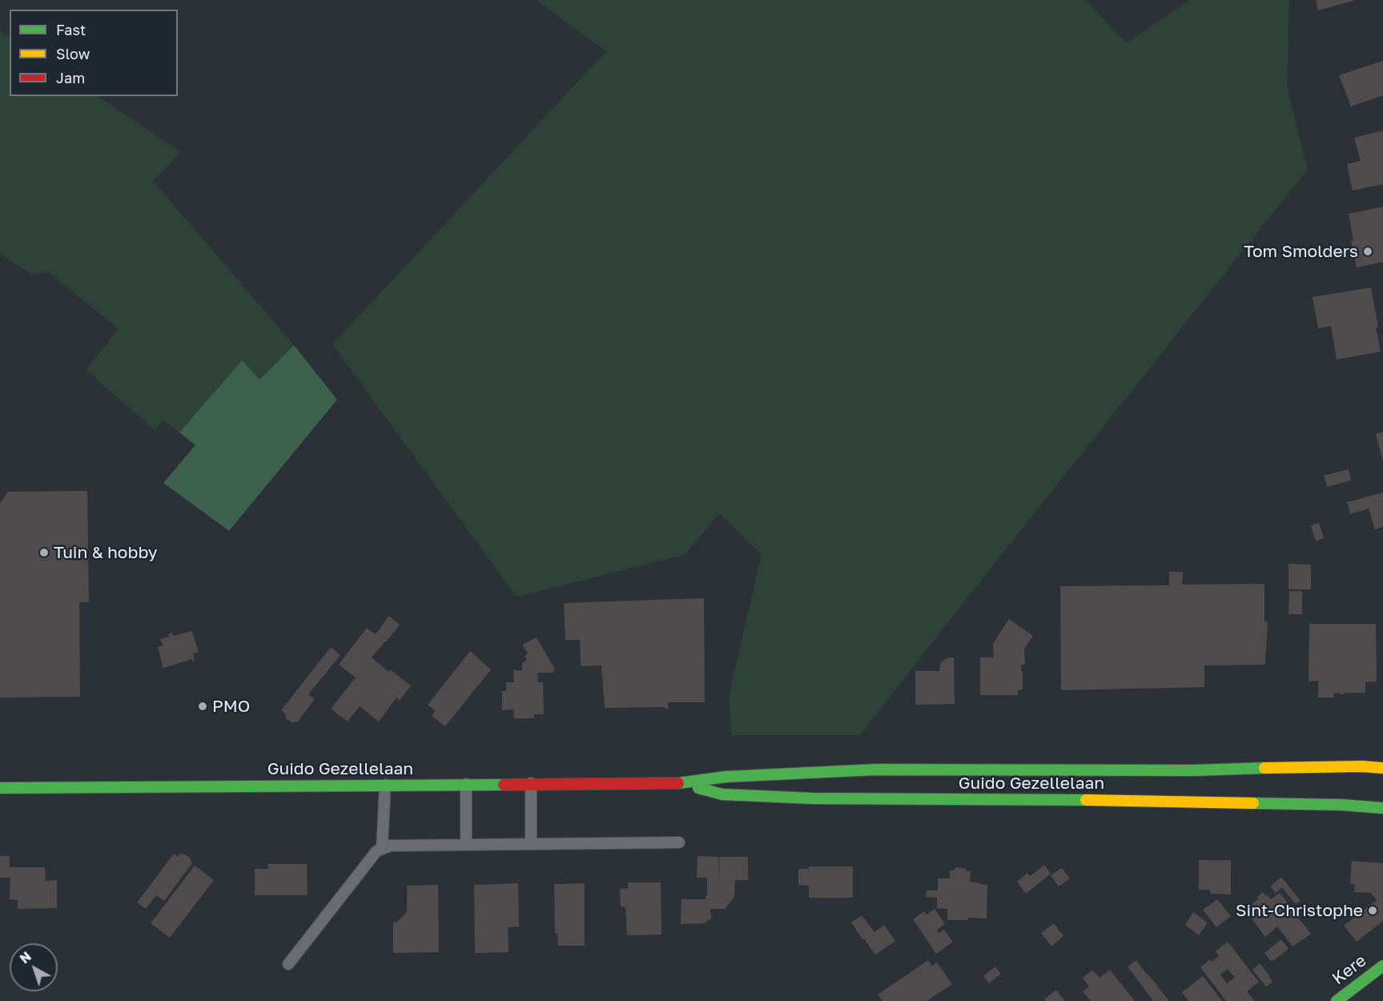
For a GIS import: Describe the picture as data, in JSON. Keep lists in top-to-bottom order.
{
  "streets": {
    "main road": ["Guido Gezellelaan", "Kere"]
  },
  "places": [
    "Tom Smolders",
    "Tuin & hobby",
    "PMO",
    "Sint-Christophe"
  ],
  "legend": ["Fast", "Slow", "Jam"],
  "north": "top left"
}
